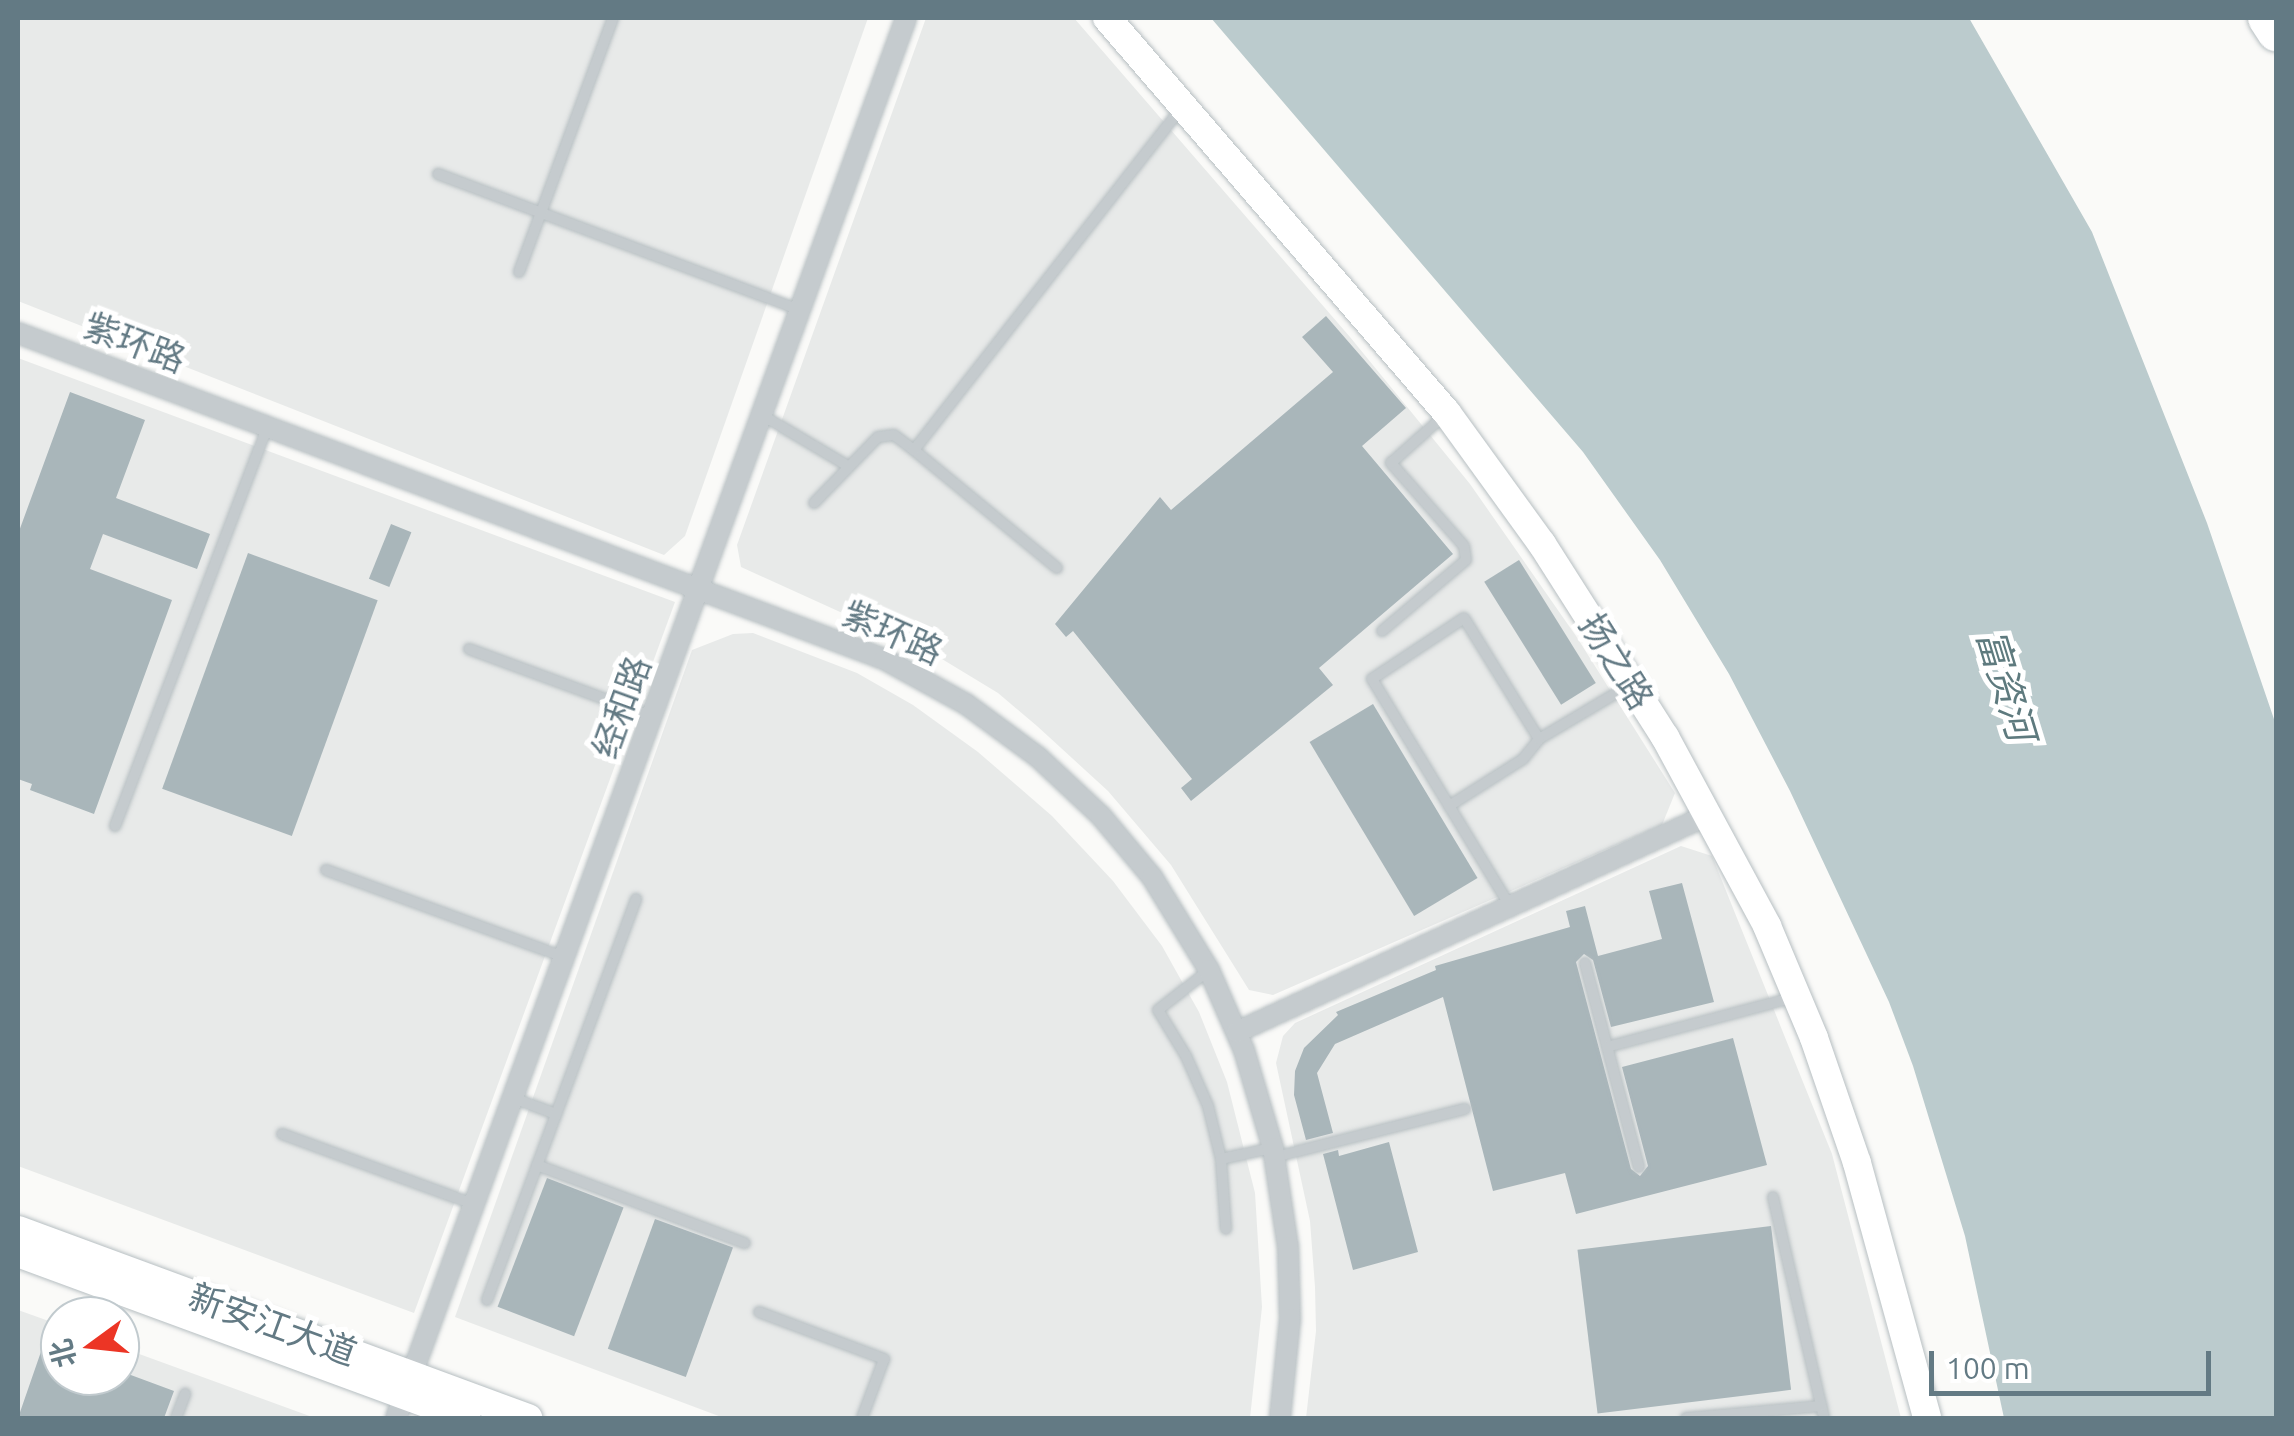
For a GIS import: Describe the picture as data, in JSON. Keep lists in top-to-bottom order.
{
  "streets": {
    "street": [
      "紫环路",
      "扬之路",
      "经和路",
      "新安江大道"
    ]
  },
  "crossings": [
    ["紫环路", "经和路"],
    ["经和路", "新安江大道"]
  ],
  "water": ["富资河"],
  "scale_bar": "100 m",
  "north": "left"
}
